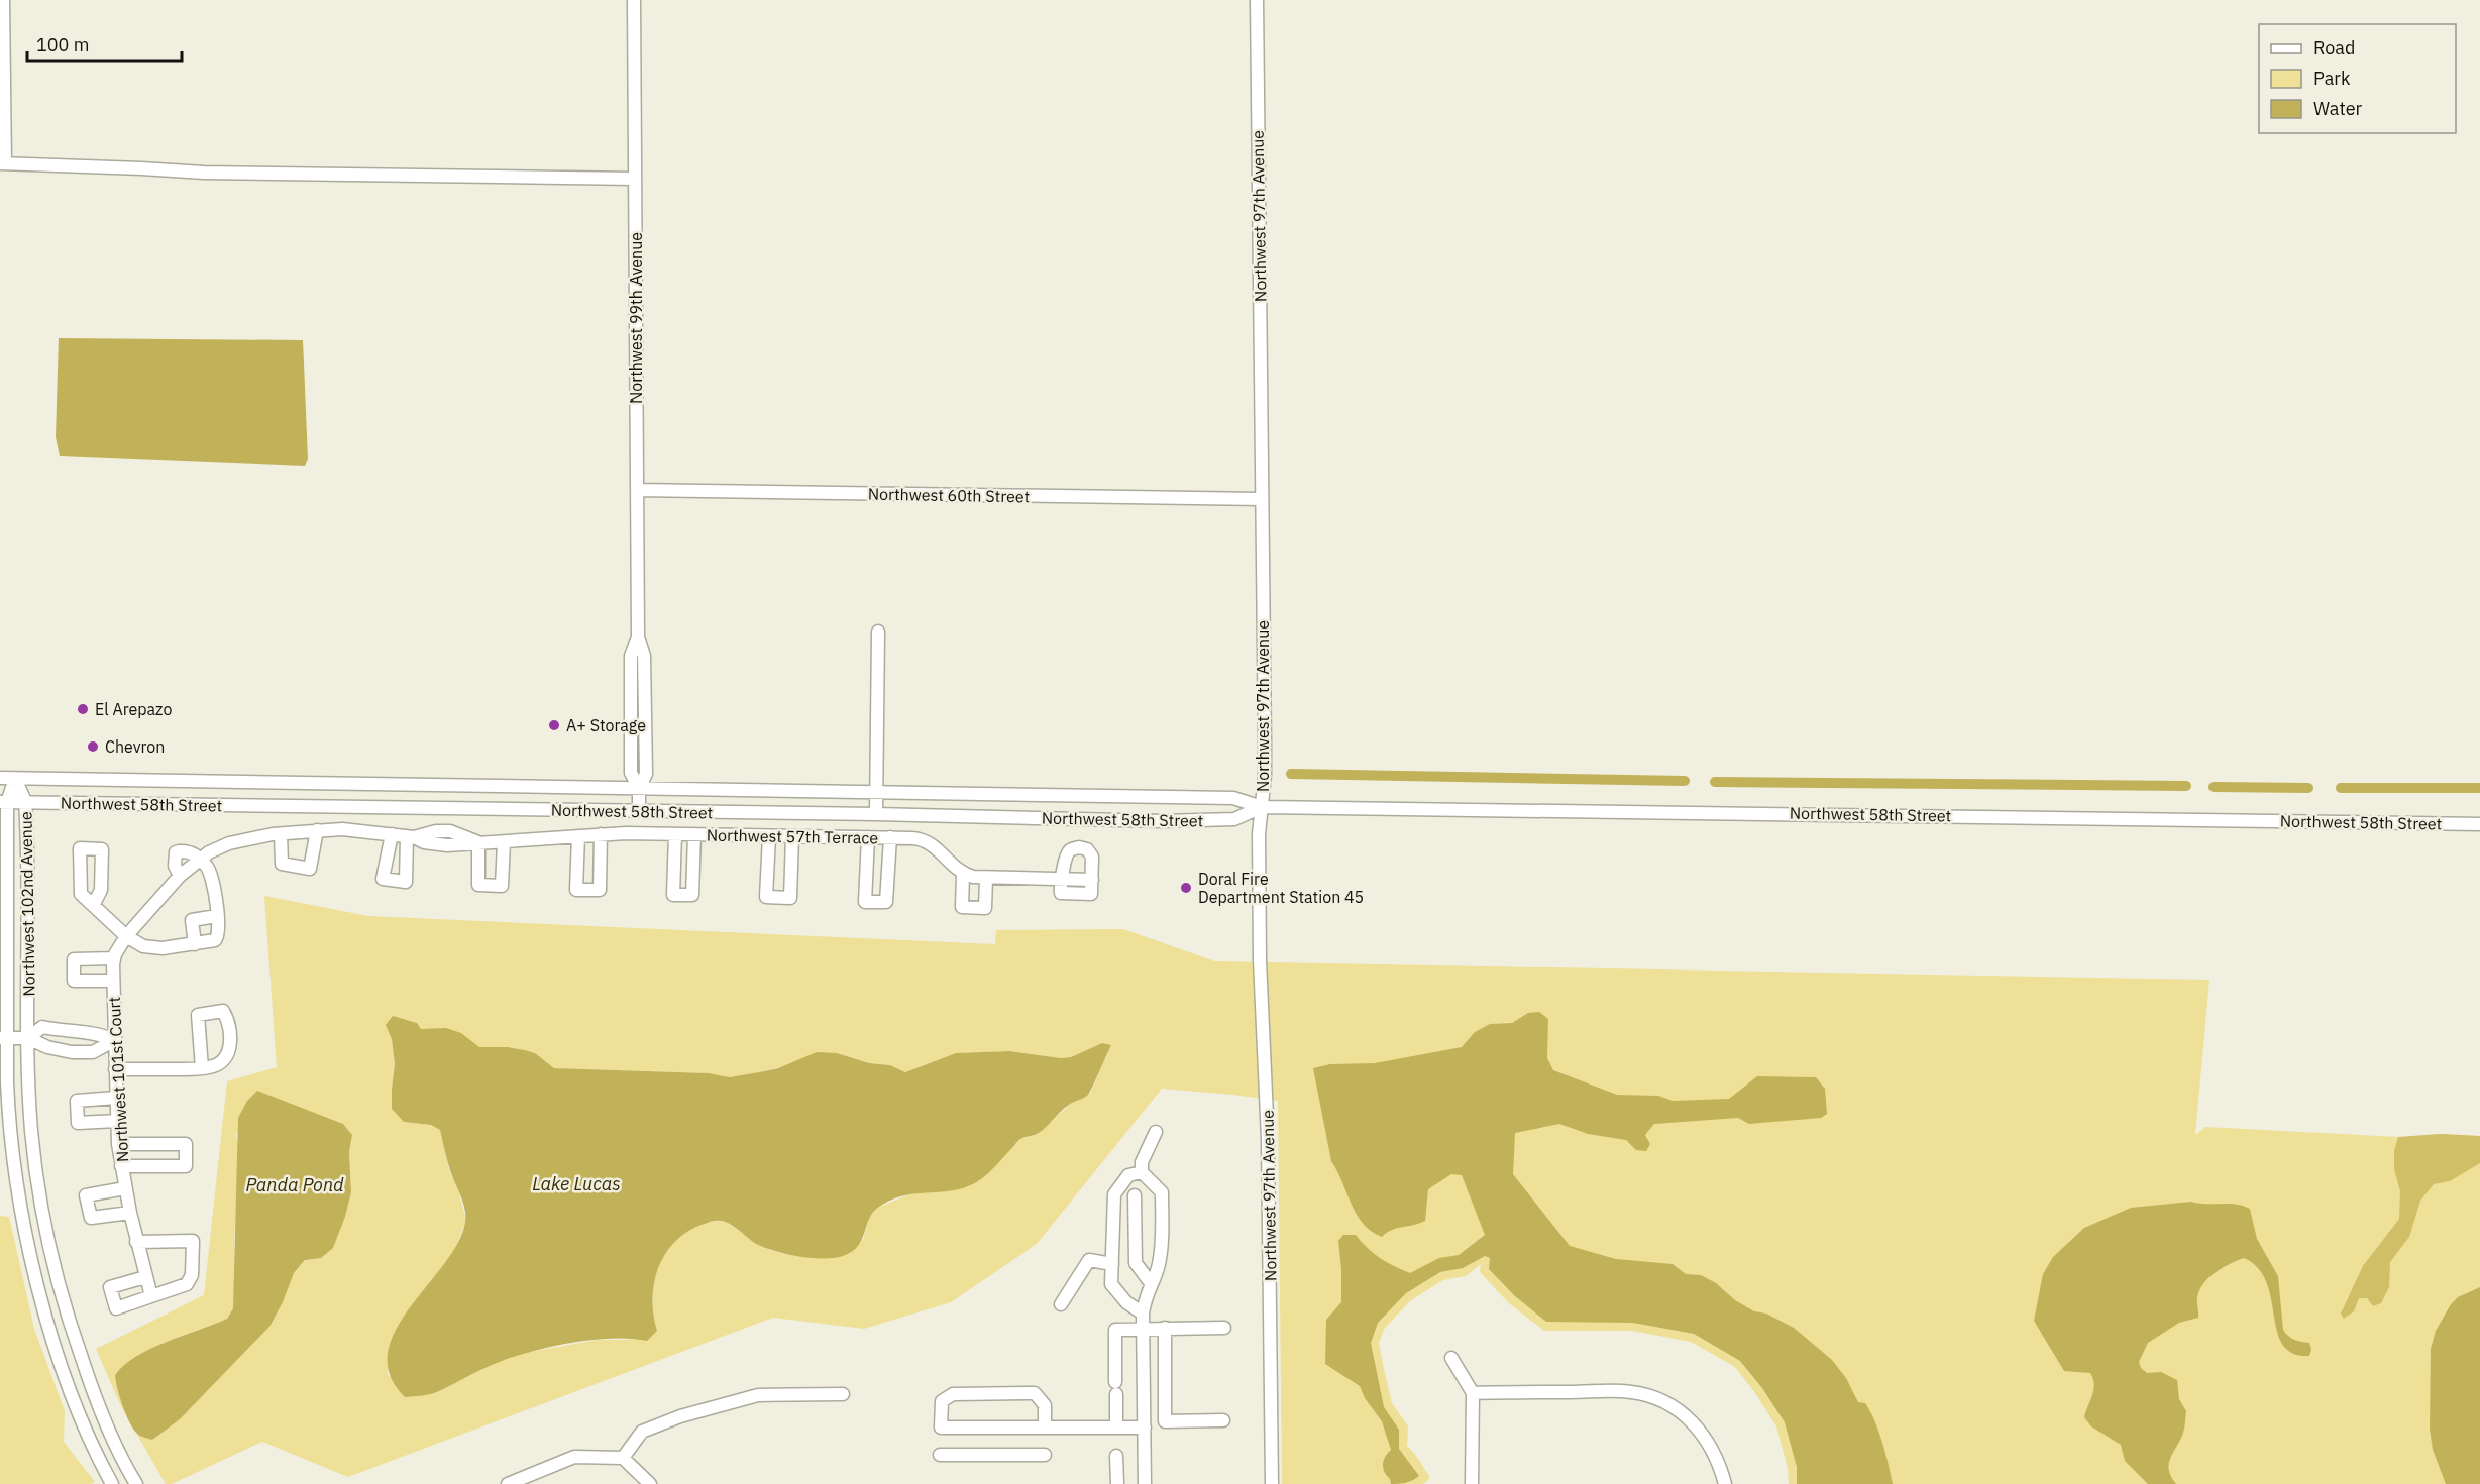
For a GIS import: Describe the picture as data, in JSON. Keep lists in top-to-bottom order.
{
  "streets": {
    "street": [
      "Northwest 97th Avenue",
      "Northwest 99th Avenue",
      "Northwest 60th Street",
      "Northwest 58th Street",
      "Northwest 57th Terrace",
      "Northwest 102nd Avenue",
      "Northwest 101st Court"
    ]
  },
  "crossings": [
    ["Northwest 97th Avenue", "Northwest 60th Street"],
    ["Northwest 97th Avenue", "Northwest 58th Street"],
    ["Northwest 99th Avenue", "Northwest 60th Street"],
    ["Northwest 99th Avenue", "Northwest 58th Street"],
    ["Northwest 58th Street", "Northwest 102nd Avenue"],
    ["Northwest 57th Terrace", "Northwest 101st Court"]
  ],
  "water": ["Lake Lucas", "Panda Pond"],
  "places": [
    "El Arepazo",
    "A+ Storage",
    "Chevron",
    "Doral Fire Department Station 45"
  ],
  "legend": ["Road", "Park", "Water"],
  "scale_bar": "100 m"
}
